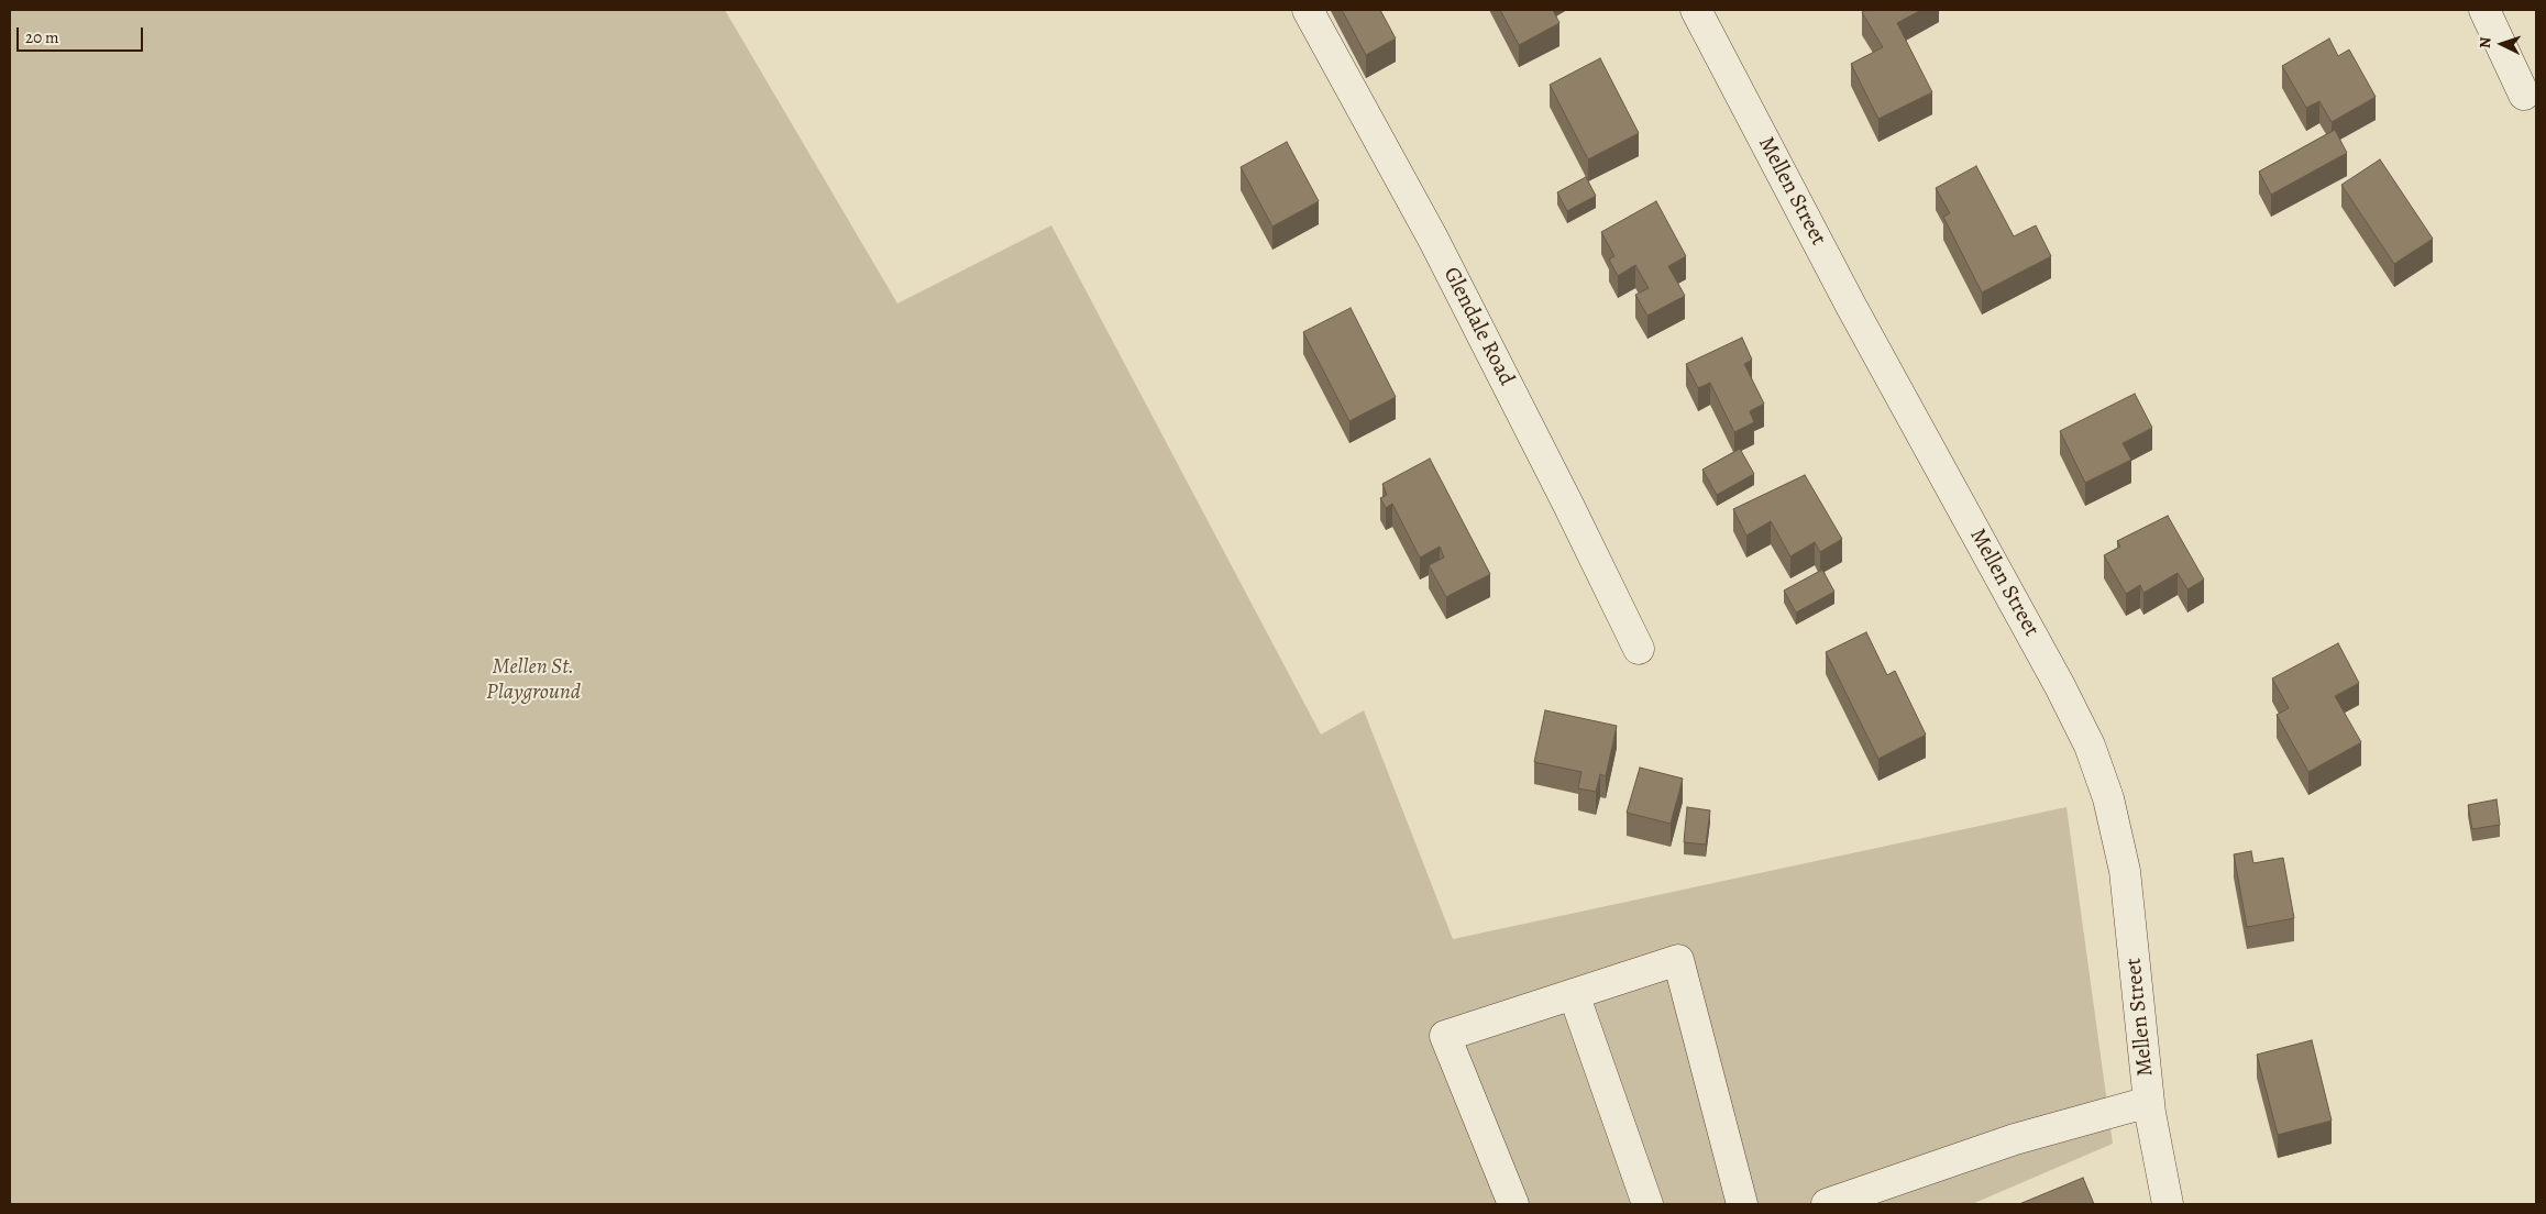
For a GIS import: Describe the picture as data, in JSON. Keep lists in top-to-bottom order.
{
  "streets": {
    "street": ["Mellen Street", "Glendale Road"]
  },
  "parks": ["Mellen St. Playground"],
  "scale_bar": "20 m",
  "north": "left"
}
